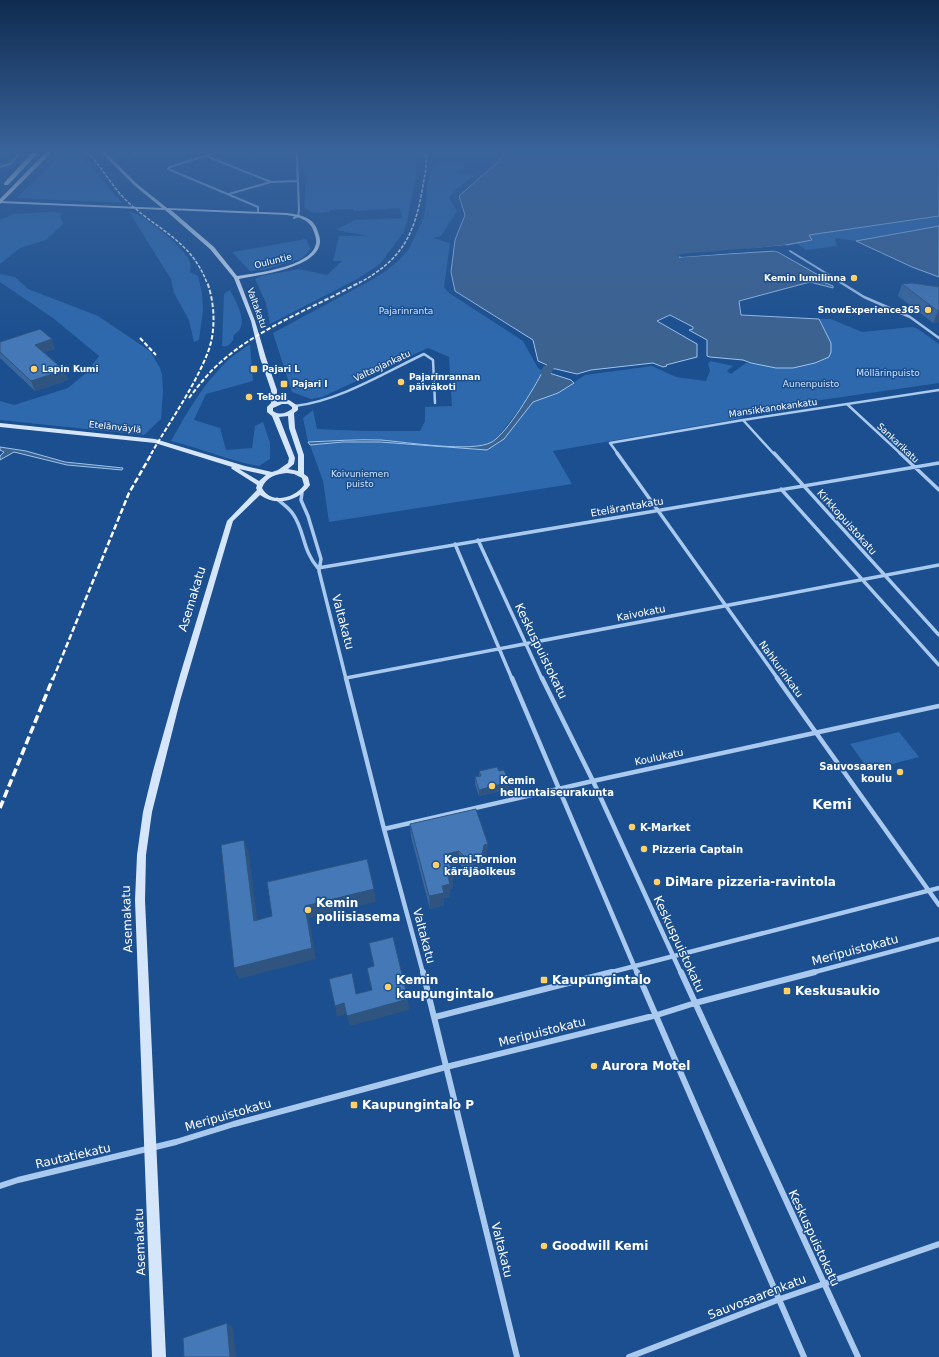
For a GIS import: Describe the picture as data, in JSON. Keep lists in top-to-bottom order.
{
  "streets": {
    "main road": [
      "Ouluntie",
      "Valtakatu",
      "Etelänväylä",
      "Asemakatu"
    ],
    "street": [
      "Valtaojankatu",
      "Mansikkanokankatu",
      "Sankarikatu",
      "Etelärantakatu",
      "Kirkkopuistokatu",
      "Kaivokatu",
      "Keskuspuistokatu",
      "Nahkurinkatu",
      "Koulukatu",
      "Meripuistokatu",
      "Rautatiekatu",
      "Sauvosaarenkatu"
    ]
  },
  "crossings": [
    ["Ouluntie", "Valtakatu"],
    ["Valtakatu", "Etelänväylä"],
    ["Valtakatu", "Etelärantakatu"],
    ["Valtakatu", "Asemakatu"],
    ["Valtakatu", "Kaivokatu"],
    ["Valtakatu", "Koulukatu"],
    ["Valtakatu", "Meripuistokatu"],
    ["Mansikkanokankatu", "Sankarikatu"],
    ["Mansikkanokankatu", "Kirkkopuistokatu"],
    ["Mansikkanokankatu", "Nahkurinkatu"],
    ["Etelänväylä", "Asemakatu"],
    ["Sankarikatu", "Etelärantakatu"],
    ["Etelärantakatu", "Kirkkopuistokatu"],
    ["Etelärantakatu", "Keskuspuistokatu"],
    ["Etelärantakatu", "Nahkurinkatu"],
    ["Kirkkopuistokatu", "Kaivokatu"],
    ["Asemakatu", "Meripuistokatu"],
    ["Asemakatu", "Rautatiekatu"],
    ["Kaivokatu", "Keskuspuistokatu"],
    ["Kaivokatu", "Nahkurinkatu"],
    ["Keskuspuistokatu", "Koulukatu"],
    ["Keskuspuistokatu", "Meripuistokatu"],
    ["Keskuspuistokatu", "Sauvosaarenkatu"],
    ["Nahkurinkatu", "Koulukatu"],
    ["Meripuistokatu", "Rautatiekatu"]
  ],
  "districts": ["Kemi"],
  "parks": [
    "Pajarinranta",
    "Möllärinpuisto",
    "Aunenpuisto",
    "Koivuniemen puisto"
  ],
  "places": {
    "other": [
      "Kemin lumilinna",
      "SnowExperience365",
      "Lapin Kumi",
      "Pajarinrannan päiväkoti",
      "Teboil",
      "Sauvosaaren koulu",
      "Kemin helluntaiseurakunta",
      "K-Market",
      "Pizzeria Captain",
      "Kemi-Tornion käräjäoikeus",
      "DiMare pizzeria-ravintola",
      "Kemin poliisiasema",
      "Kemin kaupungintalo",
      "Aurora Motel",
      "Goodwill Kemi"
    ],
    "transit": [
      "Pajari L",
      "Pajari I",
      "Kaupungintalo",
      "Keskusaukio",
      "Kaupungintalo P"
    ]
  }
}
